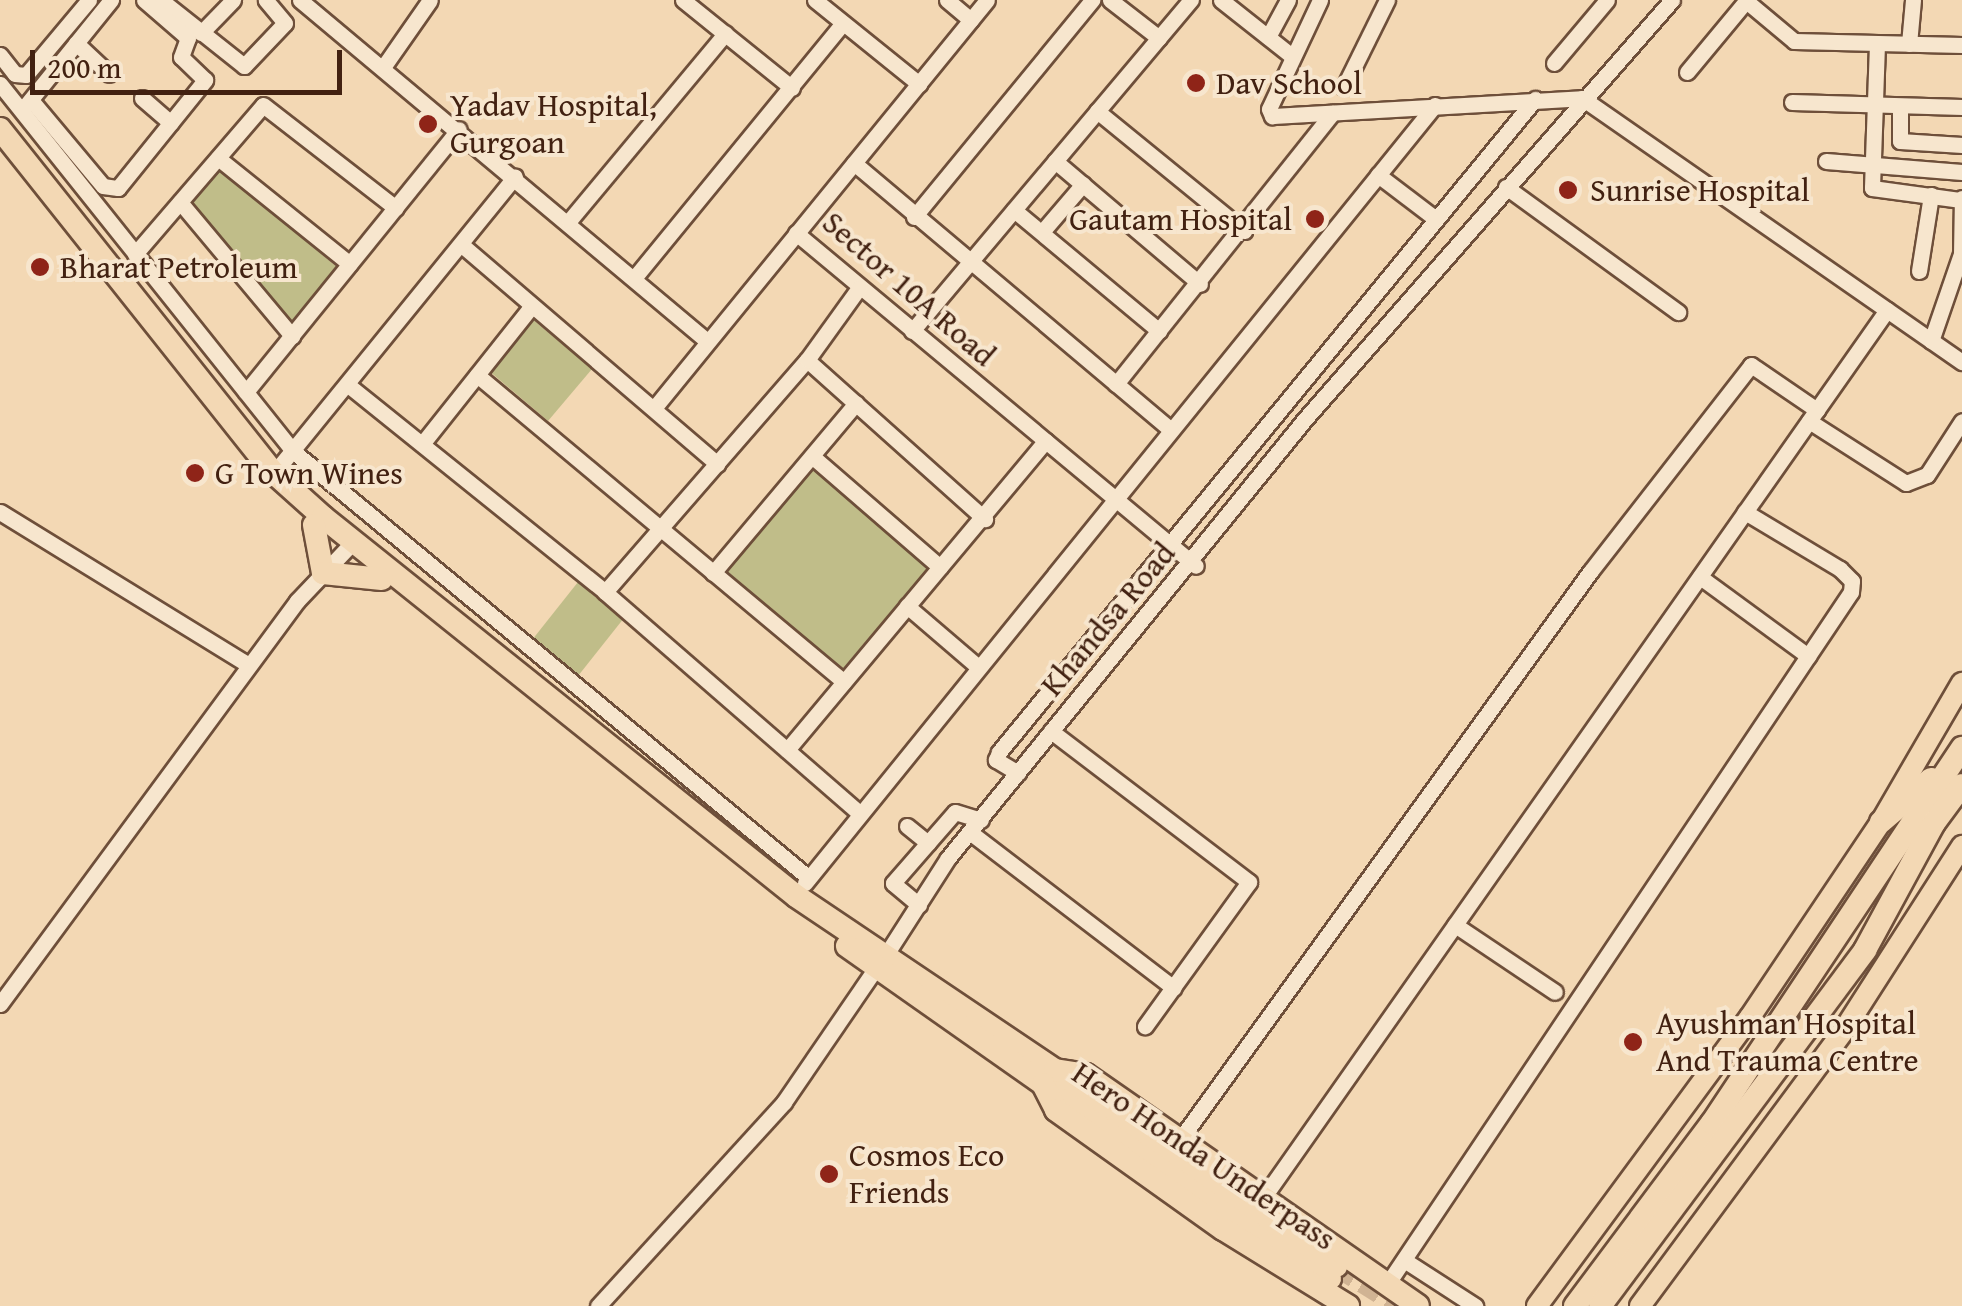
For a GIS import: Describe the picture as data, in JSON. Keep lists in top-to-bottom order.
{
  "streets": {
    "main road": ["Hero Honda Underpass"],
    "street": ["Sector 10A Road", "Khandsa Road"]
  },
  "crossings": [
    ["Sector 10A Road", "Khandsa Road"]
  ],
  "places": [
    "Dav School",
    "Yadav Hospital, Gurgoan",
    "Sunrise Hospital",
    "Gautam Hospital",
    "Bharat Petroleum",
    "G Town Wines",
    "Ayushman Hospital And Trauma Centre",
    "Cosmos Eco Friends"
  ],
  "scale_bar": "200 m"
}
